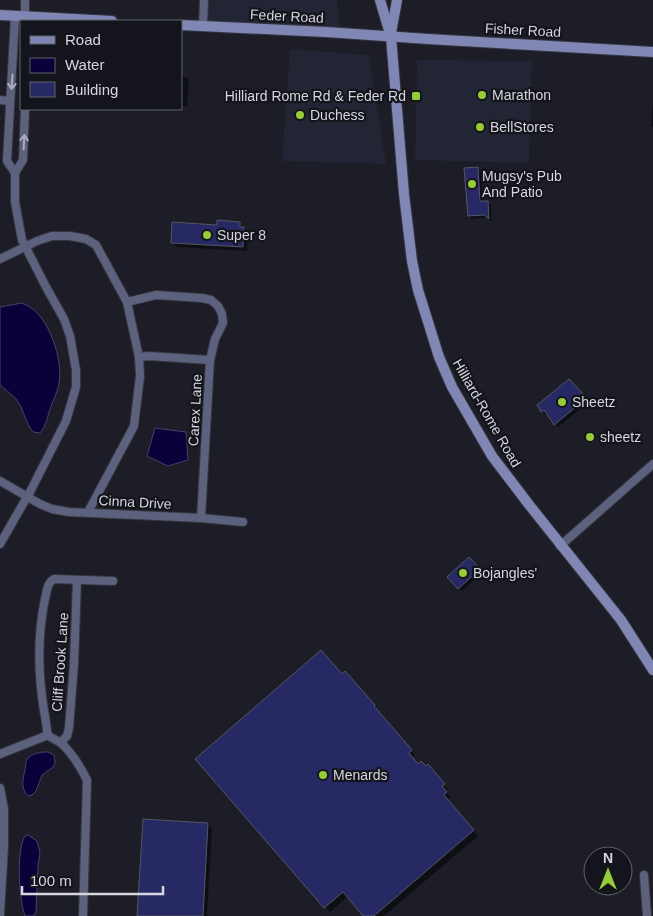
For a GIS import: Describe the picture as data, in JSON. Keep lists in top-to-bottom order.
{
  "streets": {
    "main road": ["Feder Road", "Fisher Road", "Hilliard-Rome Road"],
    "street": ["Carex Lane", "Cinna Drive", "Cliff Brook Lane"]
  },
  "crossings": [
    ["Feder Road", "Fisher Road"],
    ["Feder Road", "Hilliard-Rome Road"],
    ["Fisher Road", "Hilliard-Rome Road"],
    ["Carex Lane", "Cinna Drive"]
  ],
  "places": {
    "other": [
      "Marathon",
      "Duchess",
      "BellStores",
      "Mugsy's Pub And Patio",
      "Super 8",
      "Sheetz",
      "sheetz",
      "Bojangles'",
      "Menards"
    ],
    "transit": ["Hilliard Rome Rd & Feder Rd"]
  },
  "legend": ["Road", "Water", "Building"],
  "scale_bar": "100 m",
  "north": "top"
}
